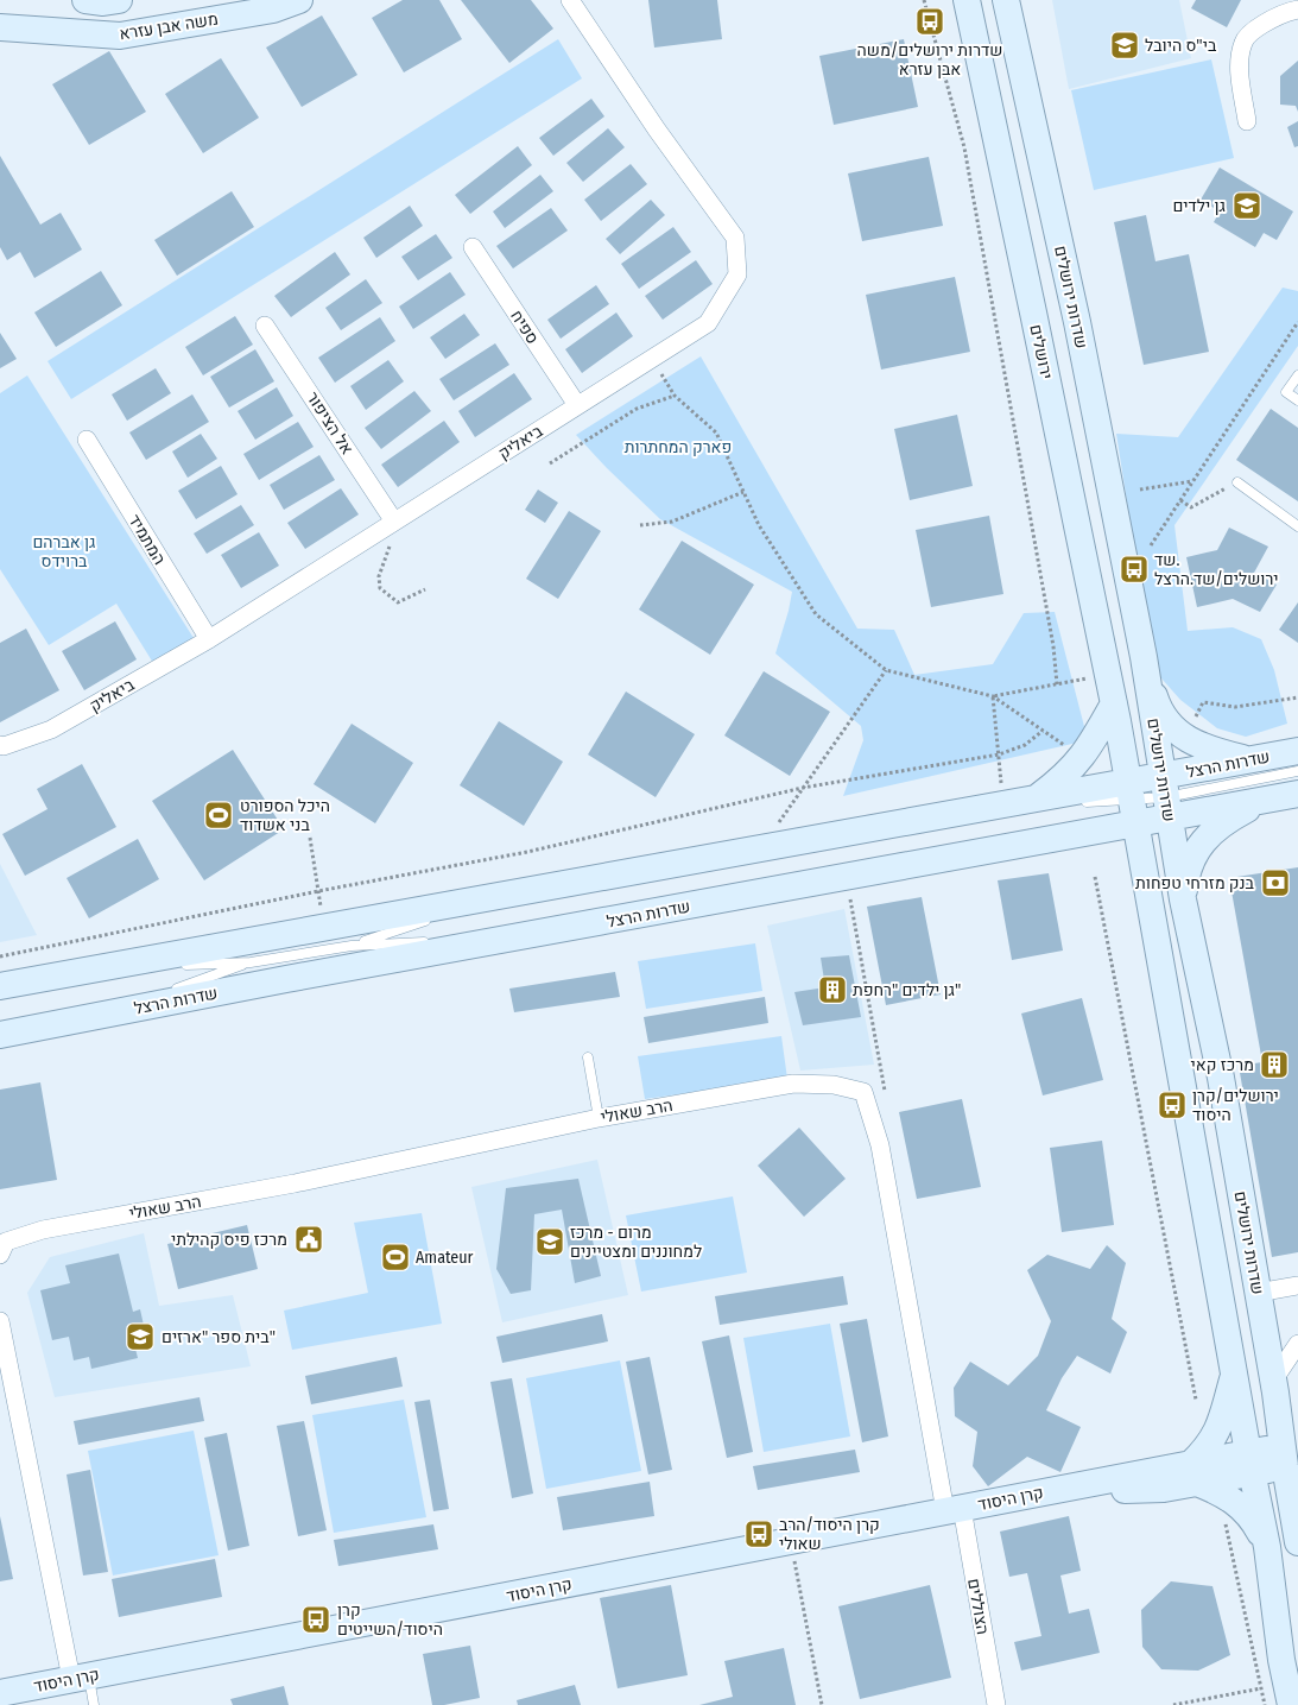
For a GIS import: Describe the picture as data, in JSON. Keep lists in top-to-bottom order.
{
  "streets": {
    "main road": [
      "משה אבן עזרא",
      "שדרות ירושלים",
      "ירושלים",
      "שדרות הרצל",
      "קרן היסוד"
    ],
    "street": [
      "ספיח",
      "אל הציפור",
      "ביאליק",
      "המתמיד",
      "הרב שאולי",
      "הצוללים"
    ]
  },
  "crossings": [
    ["שדרות ירושלים", "ירושלים"],
    ["שדרות ירושלים", "שדרות הרצל"],
    ["שדרות ירושלים", "קרן היסוד"],
    ["ספיח", "ביאליק"],
    ["אל הציפור", "ביאליק"],
    ["ביאליק", "המתמיד"],
    ["הרב שאולי", "קרן היסוד"],
    ["הרב שאולי", "הצוללים"],
    ["קרן היסוד", "הצוללים"]
  ],
  "parks": ["פארק המחתרות", "גן אברהם ברוידס"],
  "places": {
    "bus stop": [
      "שדרות ירושלים/משה אבן עזרא",
      "שד. ירושלים/שד.הרצל",
      "ירושלים/קרן היסוד",
      "קרן היסוד/הרב שאולי",
      "קרן היסוד/השייטים"
    ],
    "school or university": [
      "בי\"ס היובל",
      "גן ילדים",
      "מרום - מרכז למחוננים ומצטיינים",
      "בית ספר \"ארזים\""
    ],
    "sports": ["היכל הספורט בני אשדוד", "Amateur"],
    "bank": ["בנק מזרחי טפחות"],
    "building": ["גן ילדים \"רחפת\"", "מרכז קאי"],
    "public building": ["מרכז פיס קהילתי"]
  }
}
